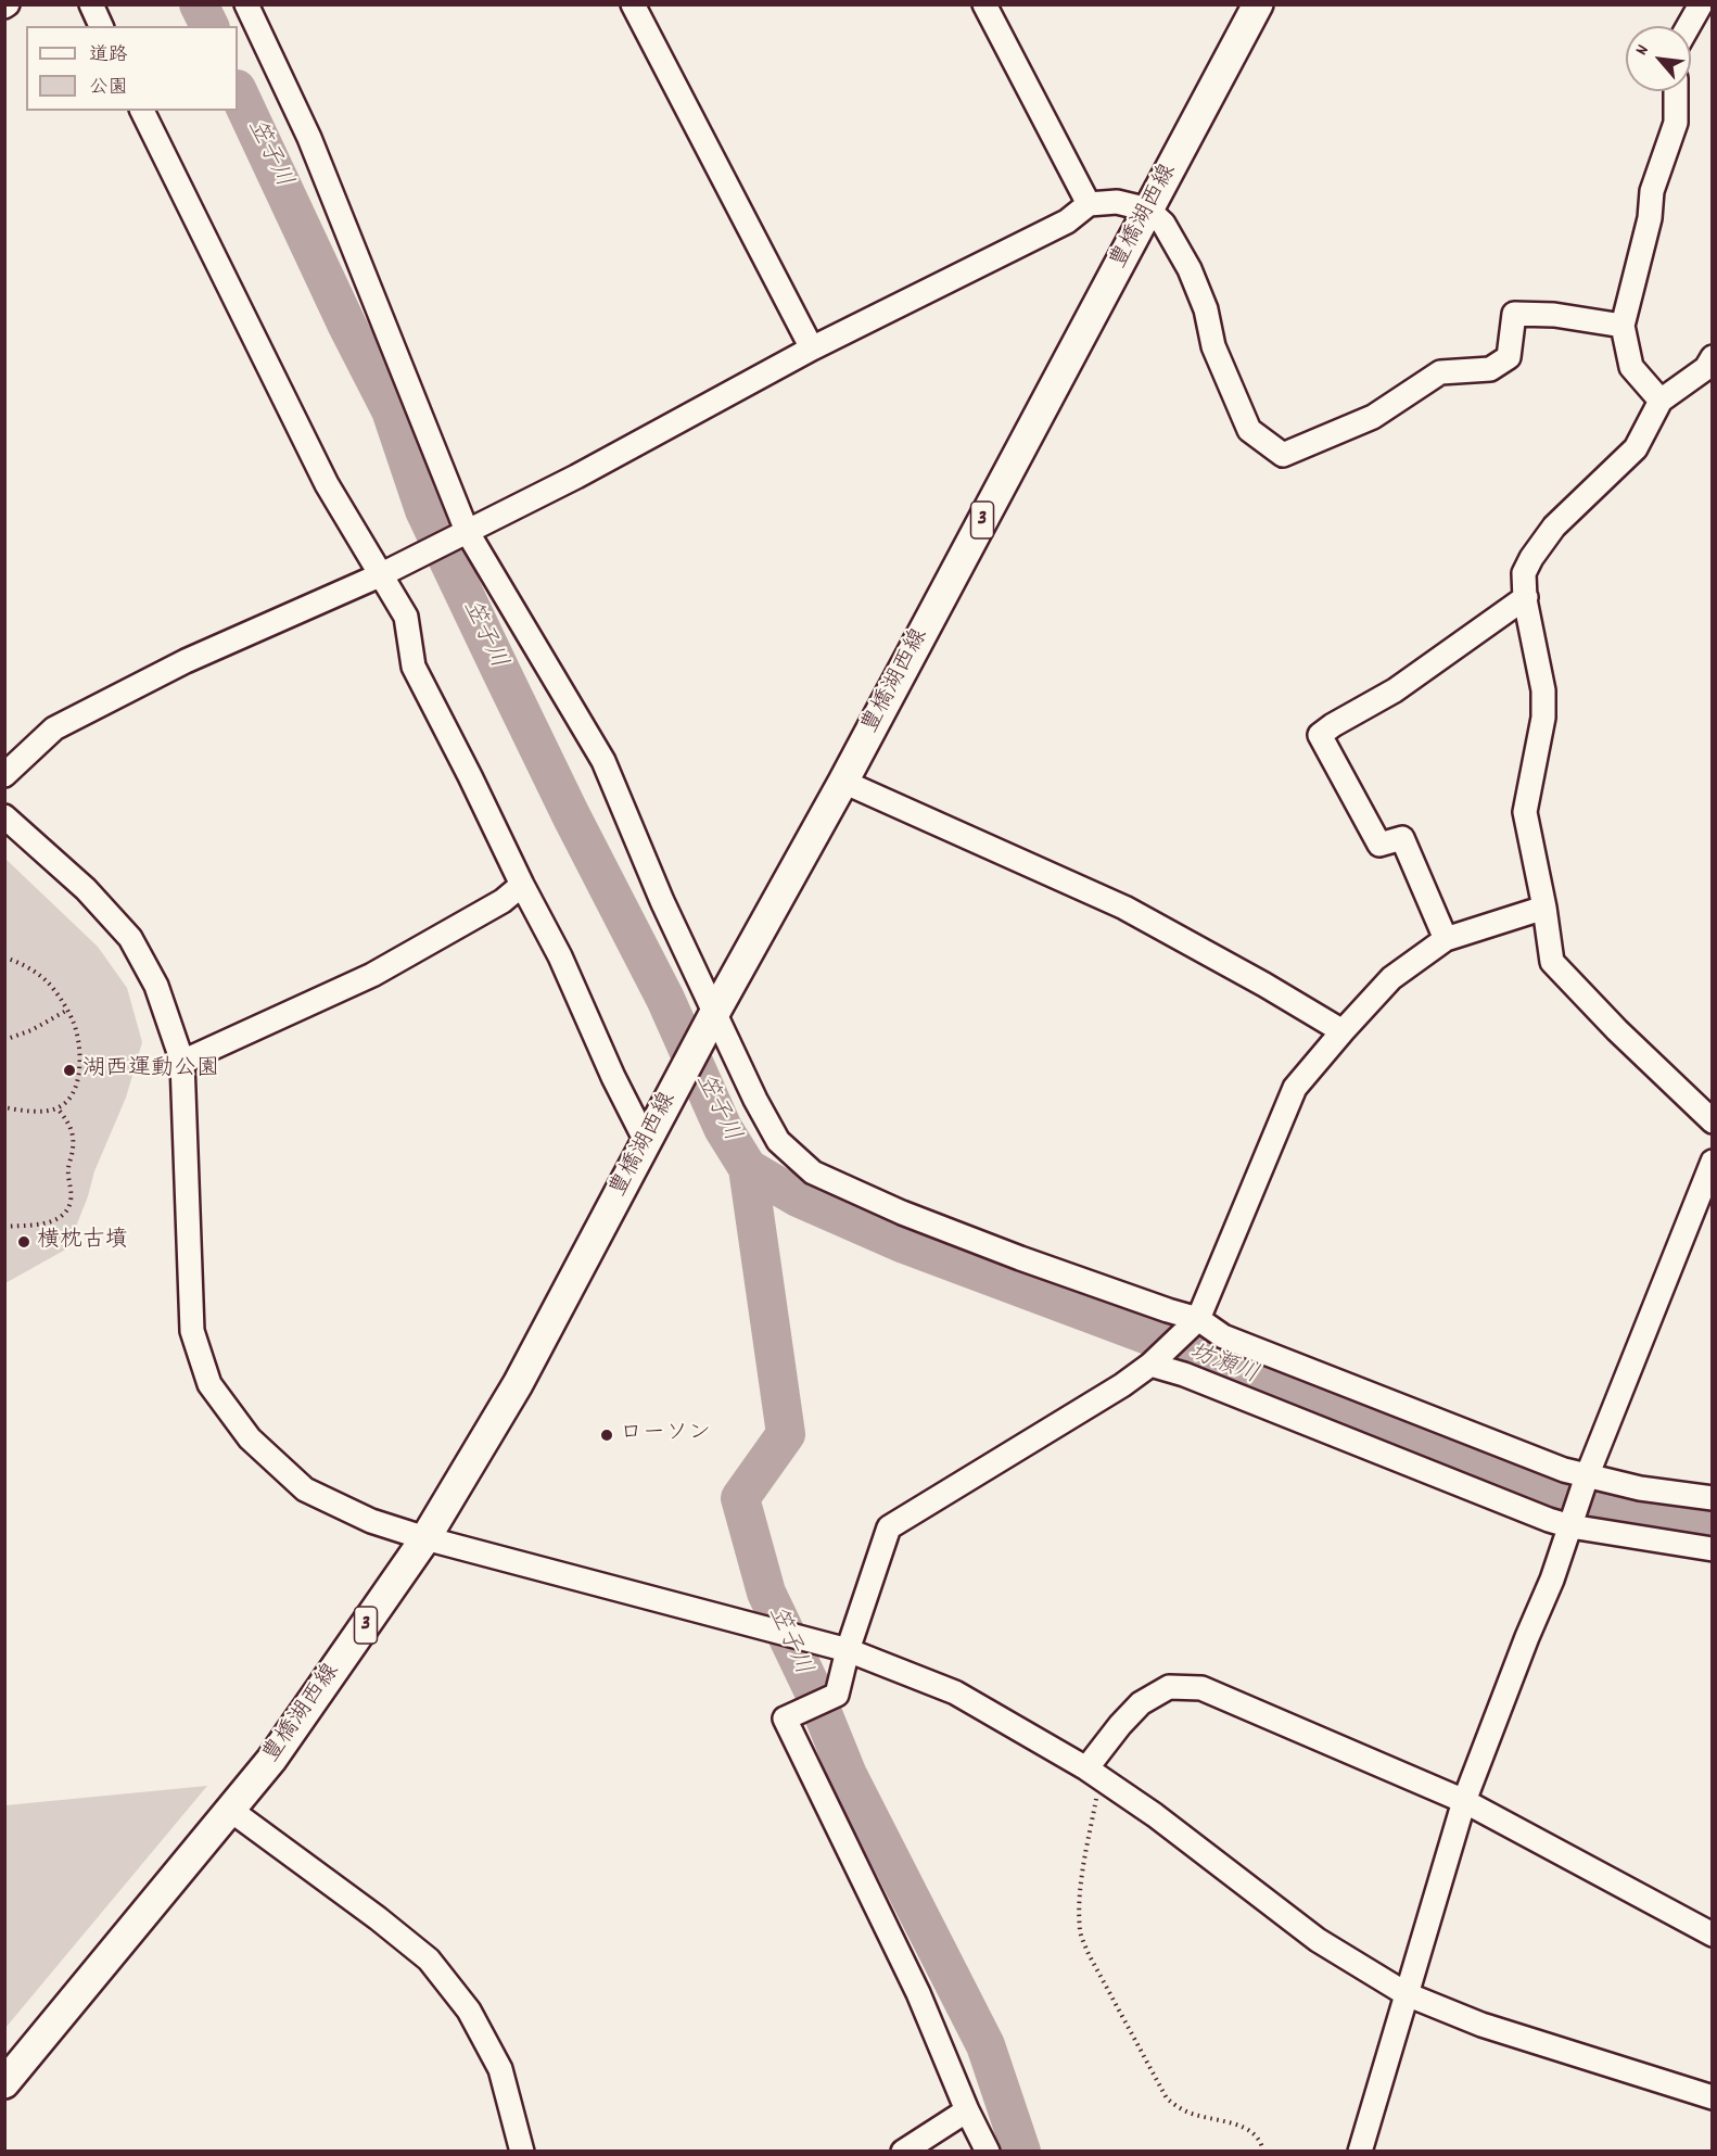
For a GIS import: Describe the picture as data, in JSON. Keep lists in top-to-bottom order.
{
  "streets": {
    "main road": ["豊橋湖西線", "3"]
  },
  "water": ["笠子川", "坊瀬川"],
  "places": ["湖西運動公園", "横枕古墳", "ローソン"],
  "legend": ["道路", "公園"],
  "north": "top left"
}
